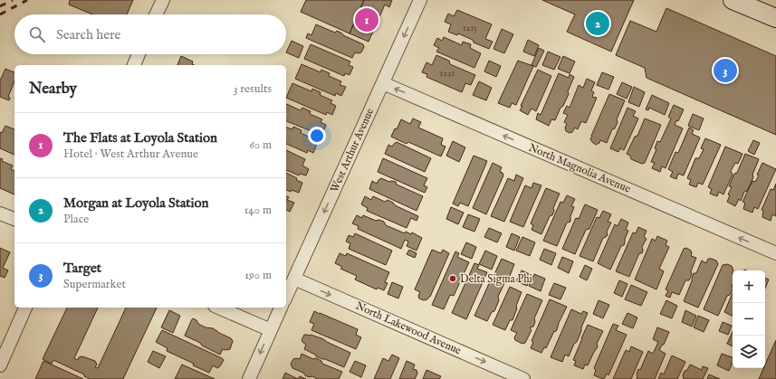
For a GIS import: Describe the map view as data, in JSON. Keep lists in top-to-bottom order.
{
  "streets": {
    "street": ["West Arthur Avenue", "North Magnolia Avenue", "North Lakewood Avenue"]
  },
  "crossings": [
    ["West Arthur Avenue", "North Magnolia Avenue"],
    ["West Arthur Avenue", "North Lakewood Avenue"]
  ],
  "one_way": ["West Arthur Avenue", "North Magnolia Avenue", "North Lakewood Avenue"],
  "places": ["Delta Sigma Phi"],
  "house_numbers": ["1215", "1221"],
  "page": {
    "pins": ["1", "2", "3"],
    "search": "Search here",
    "heading": ["Nearby", "3 results"],
    "list": [
      {
        "mark": "1",
        "name": "The Flats at Loyola Station",
        "note": "Hotel · West Arthur Avenue",
        "value": "60 m"
      },
      {
        "mark": "2",
        "name": "Morgan at Loyola Station",
        "note": "Place",
        "value": "140 m"
      },
      {
        "mark": "3",
        "name": "Target",
        "note": "Supermarket",
        "value": "190 m"
      }
    ],
    "map_buttons": ["+", "−"]
  }
}
